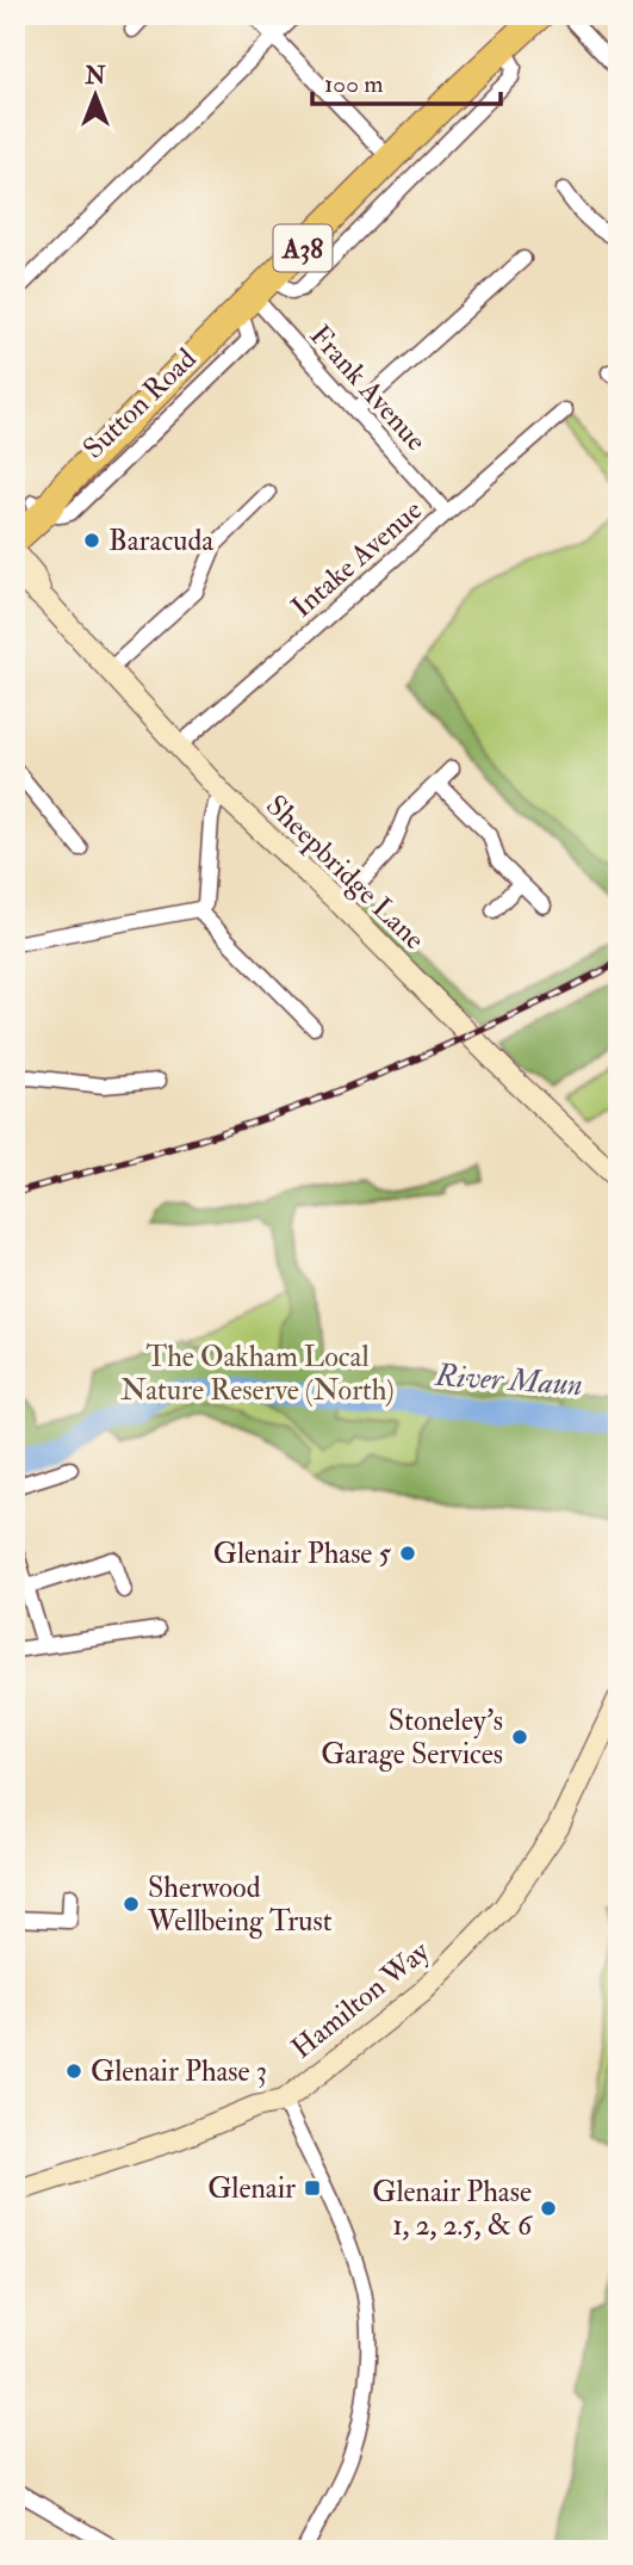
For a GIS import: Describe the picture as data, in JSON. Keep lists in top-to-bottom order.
{
  "streets": {
    "highway": ["A38", "Sutton Road"],
    "street": [
      "Frank Avenue",
      "Intake Avenue",
      "Sheepbridge Lane",
      "Hamilton Way"
    ]
  },
  "crossings": [
    ["Frank Avenue", "Sutton Road"],
    ["Frank Avenue", "Intake Avenue"],
    ["Intake Avenue", "Sheepbridge Lane"]
  ],
  "water": ["River Maun"],
  "parks": ["The Oakham Local Nature Reserve (North)"],
  "places": {
    "other": [
      "Baracuda",
      "Glenair Phase 5",
      "Stoneley's Garage Services",
      "Sherwood Wellbeing Trust",
      "Glenair Phase 3",
      "Glenair Phase 1, 2, 2.5, & 6"
    ],
    "transit": ["Glenair"]
  },
  "scale_bar": "100 m",
  "north": "top"
}
